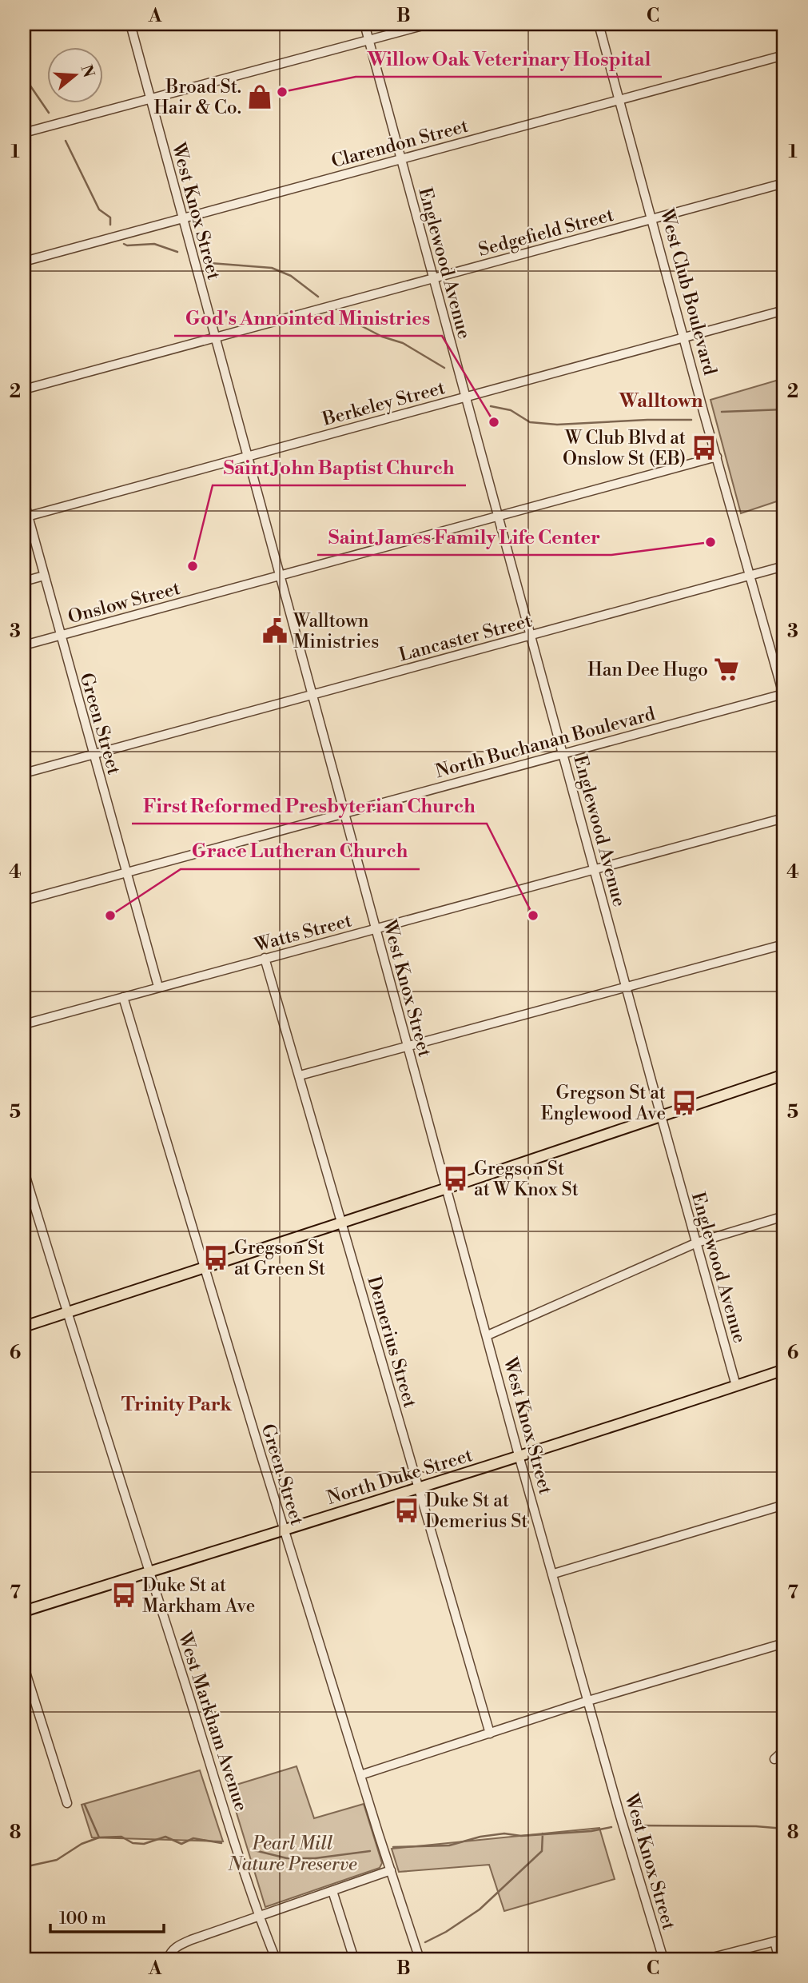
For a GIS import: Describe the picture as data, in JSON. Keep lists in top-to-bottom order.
{
  "streets": {
    "main road": ["North Duke Street"],
    "street": [
      "Clarendon Street",
      "West Knox Street",
      "Sedgefield Street",
      "Englewood Avenue",
      "West Club Boulevard",
      "Berkeley Street",
      "Onslow Street",
      "Lancaster Street",
      "Green Street",
      "North Buchanan Boulevard",
      "Watts Street",
      "Demerius Street",
      "West Markham Avenue"
    ]
  },
  "crossings": [
    ["Clarendon Street", "West Knox Street"],
    ["Clarendon Street", "Englewood Avenue"],
    ["Clarendon Street", "West Club Boulevard"],
    ["West Knox Street", "Sedgefield Street"],
    ["West Knox Street", "Berkeley Street"],
    ["West Knox Street", "Onslow Street"],
    ["West Knox Street", "Lancaster Street"],
    ["West Knox Street", "North Buchanan Boulevard"],
    ["West Knox Street", "Watts Street"],
    ["West Knox Street", "North Duke Street"],
    ["Sedgefield Street", "Englewood Avenue"],
    ["Sedgefield Street", "West Club Boulevard"],
    ["Englewood Avenue", "Berkeley Street"],
    ["Englewood Avenue", "Onslow Street"],
    ["Englewood Avenue", "Lancaster Street"],
    ["Englewood Avenue", "North Buchanan Boulevard"],
    ["Englewood Avenue", "Watts Street"],
    ["Englewood Avenue", "North Duke Street"],
    ["West Club Boulevard", "Berkeley Street"],
    ["West Club Boulevard", "Onslow Street"],
    ["West Club Boulevard", "Lancaster Street"],
    ["West Club Boulevard", "North Buchanan Boulevard"],
    ["Berkeley Street", "Green Street"],
    ["Onslow Street", "Green Street"],
    ["Lancaster Street", "Green Street"],
    ["Green Street", "North Buchanan Boulevard"],
    ["Green Street", "Watts Street"],
    ["Green Street", "North Duke Street"],
    ["Watts Street", "Demerius Street"],
    ["Demerius Street", "North Duke Street"],
    ["North Duke Street", "West Markham Avenue"]
  ],
  "districts": ["Walltown", "Trinity Park"],
  "parks": ["Pearl Mill Nature Preserve"],
  "places": {
    "other": [
      "Willow Oak Veterinary Hospital",
      "God's Annointed Ministries",
      "Saint James Family Life Center",
      "Saint John Baptist Church",
      "Grace Lutheran Church",
      "First Reformed Presbyterian Church"
    ],
    "shop": ["Broad St. Hair & Co."],
    "bus stop": [
      "W Club Blvd at Onslow St (EB)",
      "Gregson St at Englewood Ave",
      "Gregson St at W Knox St",
      "Gregson St at Green St",
      "Duke St at Demerius St",
      "Duke St at Markham Ave"
    ],
    "public building": ["Walltown Ministries"],
    "supermarket": ["Han Dee Hugo"]
  },
  "scale_bar": "100 m",
  "north": "right",
  "grid": {
    "columns": ["A", "B", "C"],
    "rows": [
      "1",
      "2",
      "3",
      "4",
      "5",
      "6",
      "7",
      "8"
    ]
  }
}
